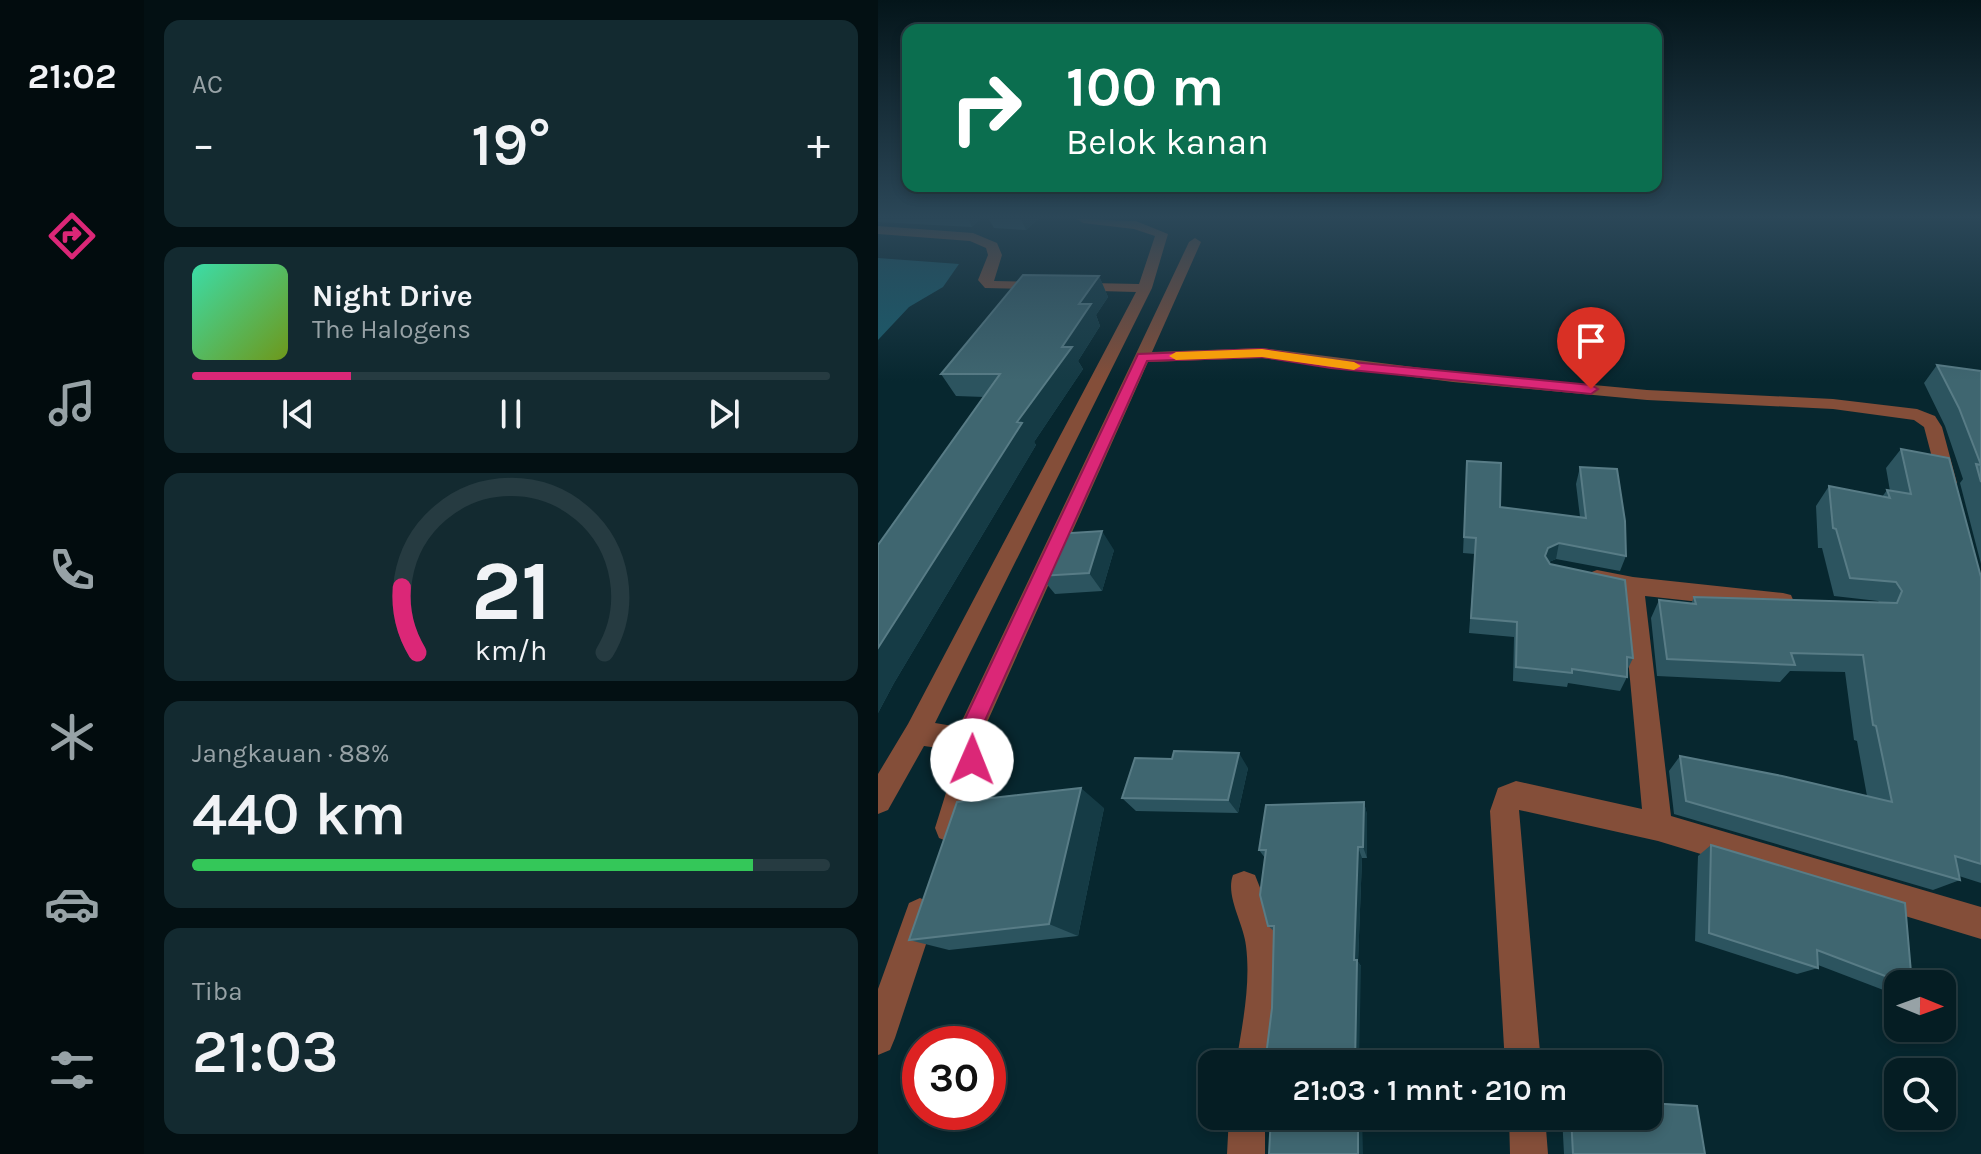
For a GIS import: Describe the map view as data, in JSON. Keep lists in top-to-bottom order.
{
  "north": "right",
  "page": {
    "tabs": "21:02",
    "tile": [
      "AC",
      ["Jangkauan · 88%", "440 km"],
      ["Tiba", "21:03"]
    ],
    "turn": ["100 m", "Belok kanan"],
    "heat": ["−", "19°", "+"],
    "song": ["Night Drive", "The Halogens"],
    "limit": "30",
    "trip": "21:03 · 1 mnt · 210 m",
    "gauge": ["21", "km/h"]
  }
}
